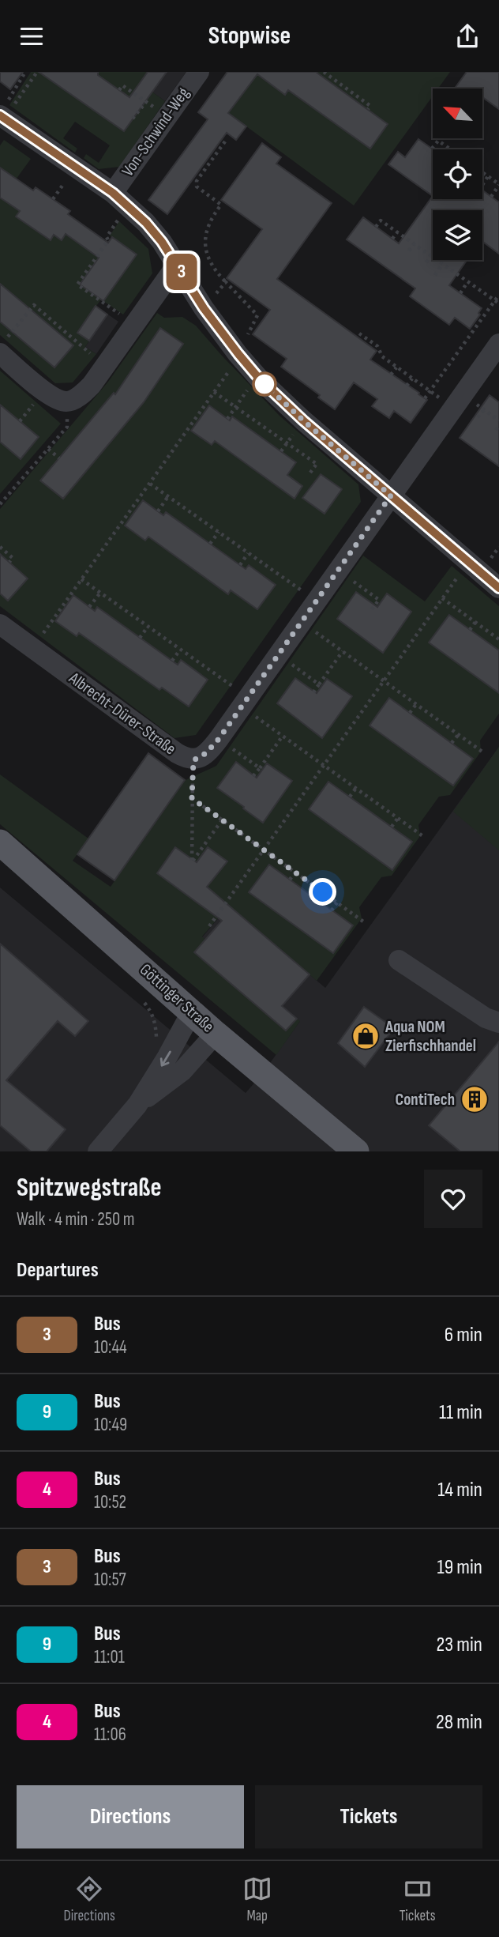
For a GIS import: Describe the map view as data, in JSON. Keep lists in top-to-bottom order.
{
  "streets": {
    "main road": ["Göttinger Straße"],
    "street": ["Von-Schwind-Weg", "Albrecht-Dürer-Straße"]
  },
  "places": {
    "shop": ["Aqua NOM Zierfischhandel"],
    "building": ["ContiTech"]
  },
  "lines": ["bus line 3"],
  "north": "top left",
  "page": {
    "header": "Stopwise",
    "on_map": "3",
    "heading": [
      ["Spitzwegstraße", "Walk · 4 min · 250 m"],
      "Departures"
    ],
    "list": [
      {
        "mark": "3",
        "name": "Bus",
        "note": "10:44",
        "value": "6 min"
      },
      {
        "mark": "9",
        "name": "Bus",
        "note": "10:49",
        "value": "11 min"
      },
      {
        "mark": "4",
        "name": "Bus",
        "note": "10:52",
        "value": "14 min"
      },
      {
        "mark": "3",
        "name": "Bus",
        "note": "10:57",
        "value": "19 min"
      },
      {
        "mark": "9",
        "name": "Bus",
        "note": "11:01",
        "value": "23 min"
      },
      {
        "mark": "4",
        "name": "Bus",
        "note": "11:06",
        "value": "28 min"
      }
    ],
    "buttons": ["Directions", "Tickets"],
    "tabs": ["Directions", "Map", "Tickets"]
  }
}
